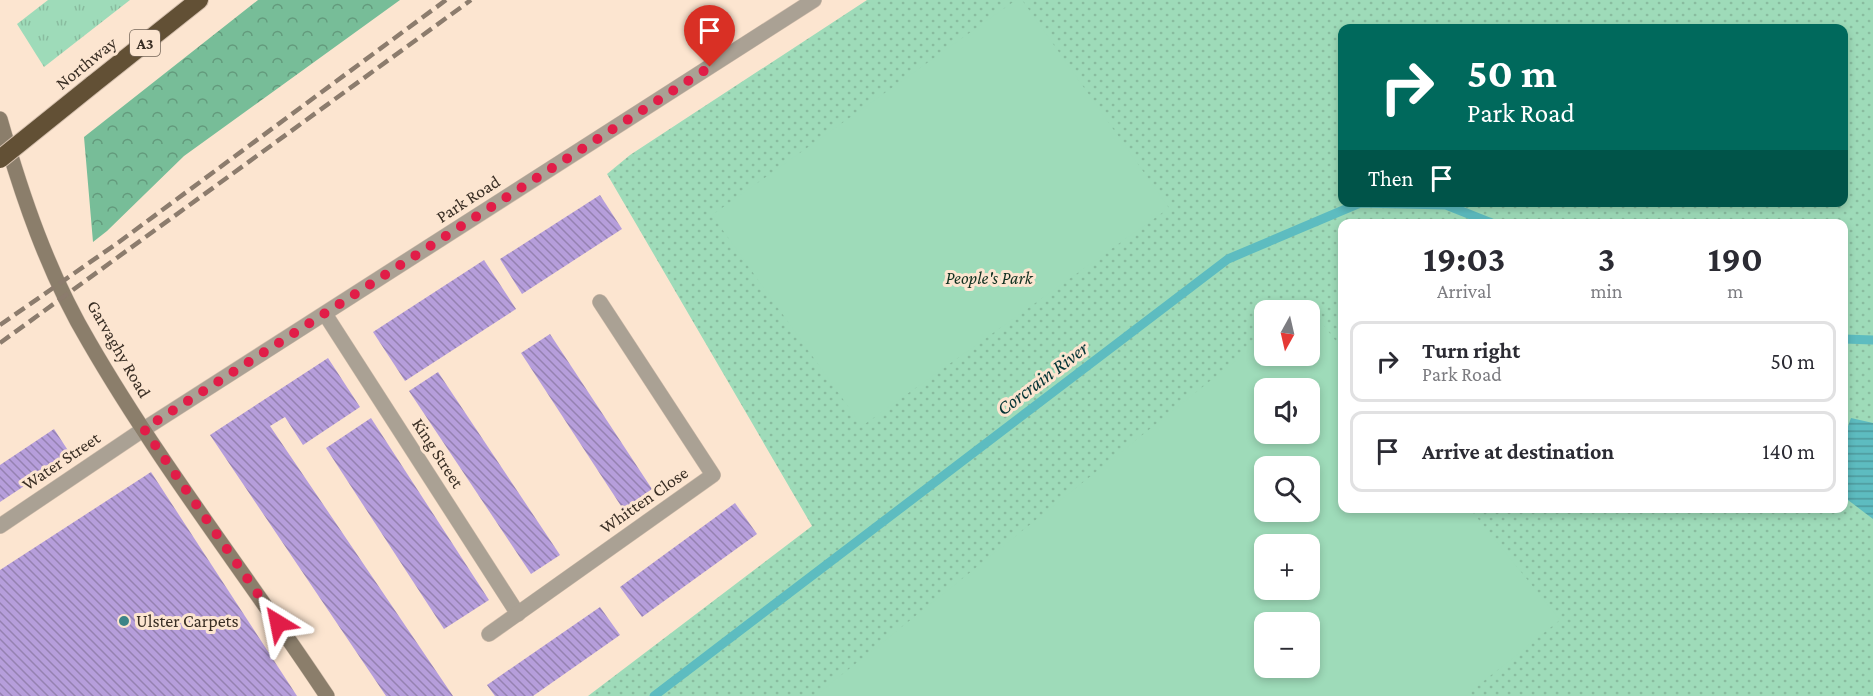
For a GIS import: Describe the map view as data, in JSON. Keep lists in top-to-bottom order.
{
  "streets": {
    "highway": ["A3", "Northway"],
    "main road": ["Garvaghy Road"],
    "street": [
      "Park Road",
      "King Street",
      "Water Street",
      "Whitten Close"
    ]
  },
  "crossings": [
    ["Park Road", "Garvaghy Road"],
    ["Park Road", "King Street"],
    ["Park Road", "Water Street"],
    ["Garvaghy Road", "Water Street"],
    ["King Street", "Whitten Close"]
  ],
  "water": ["Corcrain River"],
  "parks": ["People's Park"],
  "places": ["Ulster Carpets"],
  "north": "bottom",
  "page": {
    "turn": ["50 m", "Park Road"],
    "then": "Then",
    "eta": [
      "19:03",
      "Arrival",
      "3",
      "min",
      "190",
      "m"
    ],
    "map_buttons": ["+", "−"],
    "list": [
      {
        "name": "Turn right",
        "note": "Park Road",
        "value": "50 m"
      },
      {
        "name": "Arrive at destination",
        "value": "140 m"
      }
    ]
  }
}
